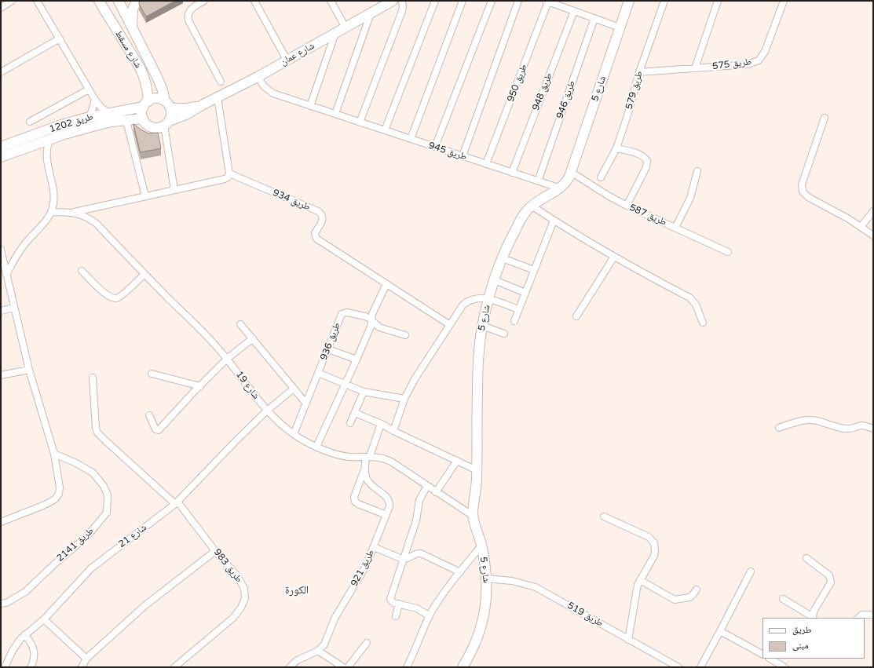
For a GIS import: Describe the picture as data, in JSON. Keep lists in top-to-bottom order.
{
  "streets": {
    "street": [
      "شارع مسقط",
      "شارع عمان",
      "طريق 575",
      "طريق 950",
      "شارع 5",
      "طريق 579",
      "طريق 948",
      "طريق 946",
      "طريق 1202",
      "طريق 945",
      "طريق 934",
      "طريق 587",
      "طريق 936",
      "شارع 19",
      "شارع 21",
      "طريق 2141",
      "طريق 983",
      "طريق 921",
      "طريق 519"
    ]
  },
  "crossings": [
    ["شارع مسقط", "شارع عمان"],
    ["شارع مسقط", "طريق 1202"],
    ["شارع عمان", "طريق 1202"],
    ["شارع عمان", "طريق 945"],
    ["طريق 575", "طريق 579"],
    ["طريق 950", "طريق 945"],
    ["شارع 5", "طريق 945"],
    ["شارع 5", "طريق 587"],
    ["شارع 5", "شارع 19"],
    ["شارع 5", "طريق 519"],
    ["طريق 948", "طريق 945"],
    ["طريق 946", "طريق 945"],
    ["طريق 936", "شارع 19"],
    ["شارع 19", "شارع 21"],
    ["شارع 19", "طريق 921"],
    ["شارع 21", "طريق 983"]
  ],
  "districts": ["الكورة"],
  "legend": ["طريق", "مبنى"]
}
